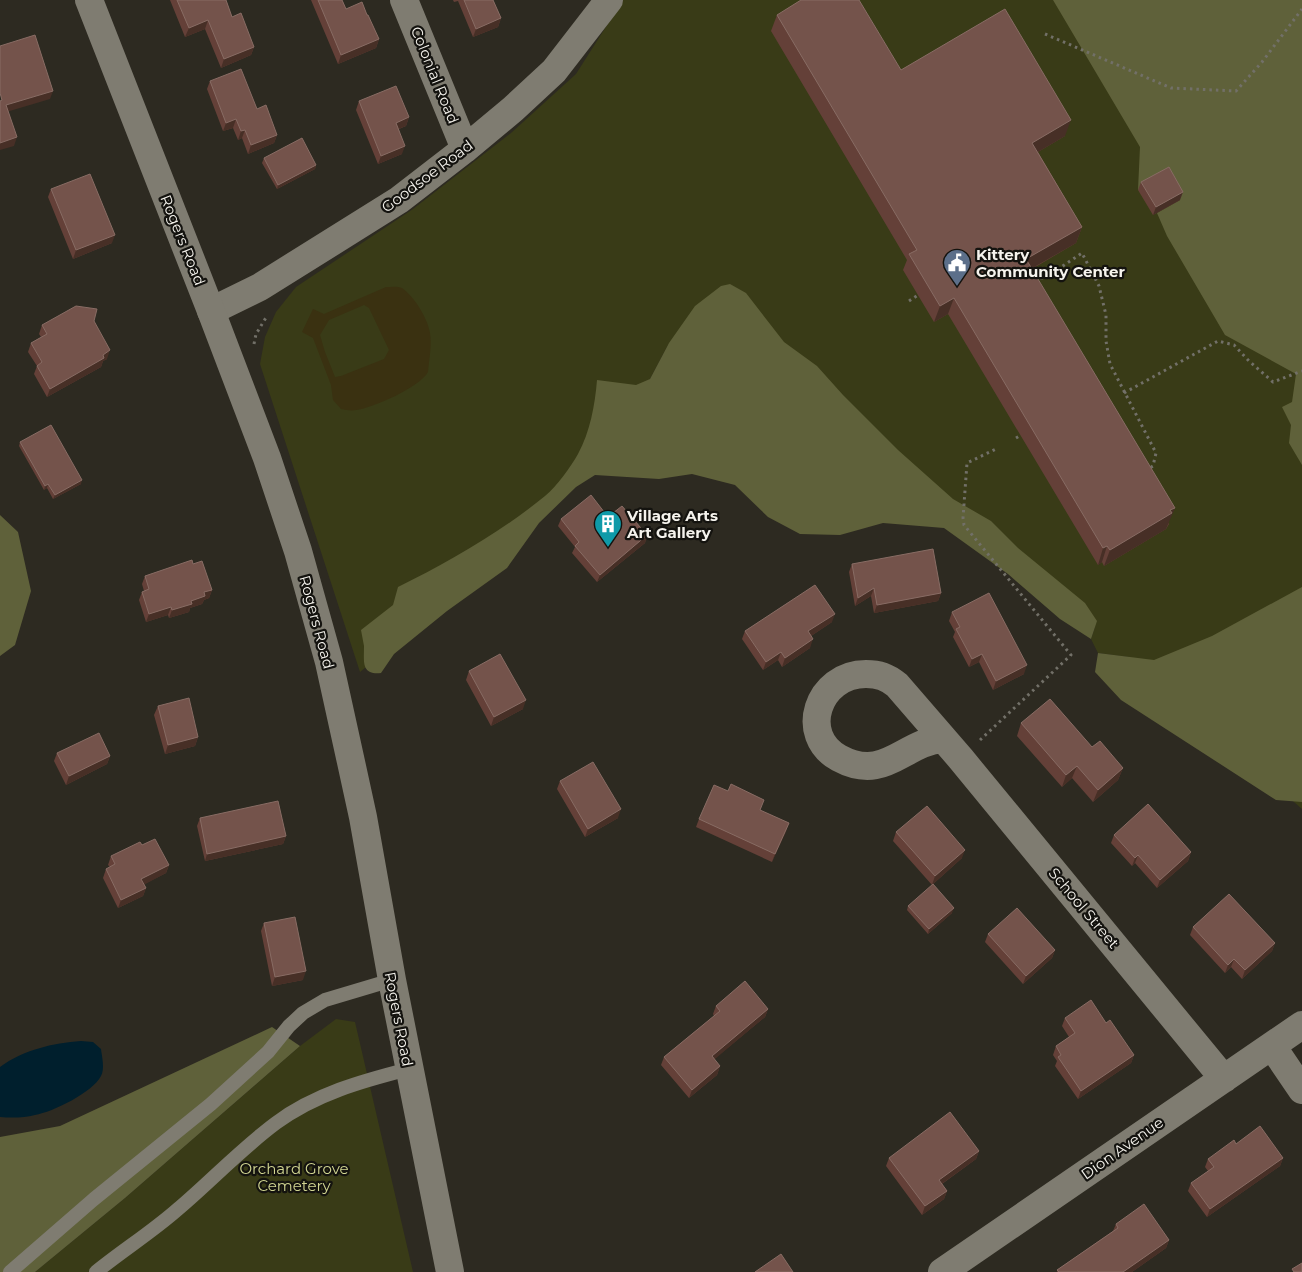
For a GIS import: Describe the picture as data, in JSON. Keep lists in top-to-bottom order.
{
  "streets": {
    "street": [
      "Colonial Road",
      "Goodsoe Road",
      "Rogers Road",
      "School Street",
      "Dion Avenue"
    ]
  },
  "crossings": [
    ["Colonial Road", "Goodsoe Road"],
    ["Goodsoe Road", "Rogers Road"],
    ["School Street", "Dion Avenue"]
  ],
  "parks": ["Orchard Grove Cemetery"],
  "places": {
    "public building": ["Kittery Community Center"],
    "building": ["Village Arts Art Gallery"]
  }
}
